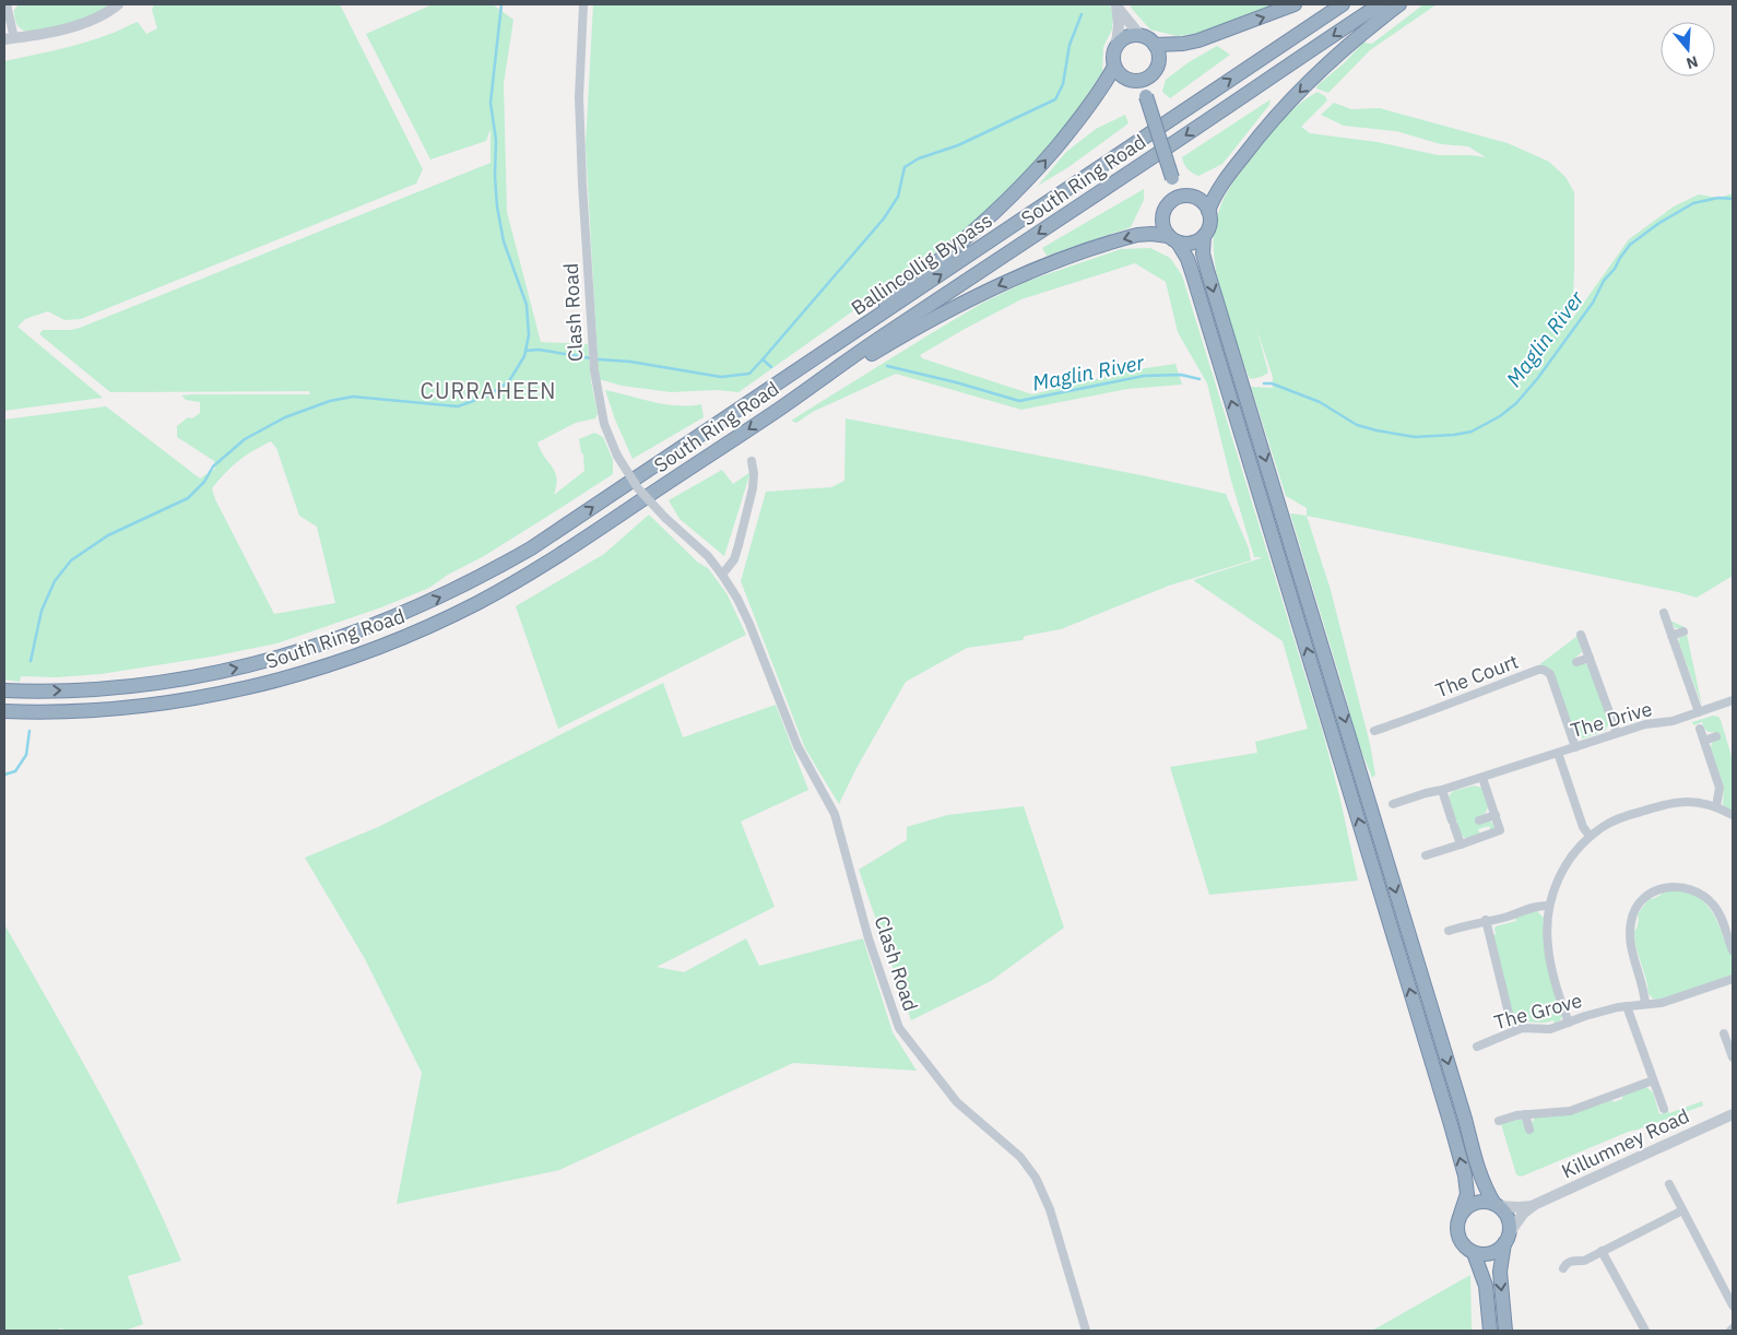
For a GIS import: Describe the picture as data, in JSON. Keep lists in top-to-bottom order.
{
  "streets": {
    "highway": ["South Ring Road", "Ballincollig Bypass"],
    "street": [
      "Clash Road",
      "The Court",
      "The Drive",
      "The Grove",
      "Killumney Road"
    ]
  },
  "crossings": [
    ["South Ring Road", "Ballincollig Bypass"],
    ["The Court", "The Drive"]
  ],
  "districts": ["CURRAHEEN"],
  "water": ["Maglin River"],
  "north": "bottom"
}
